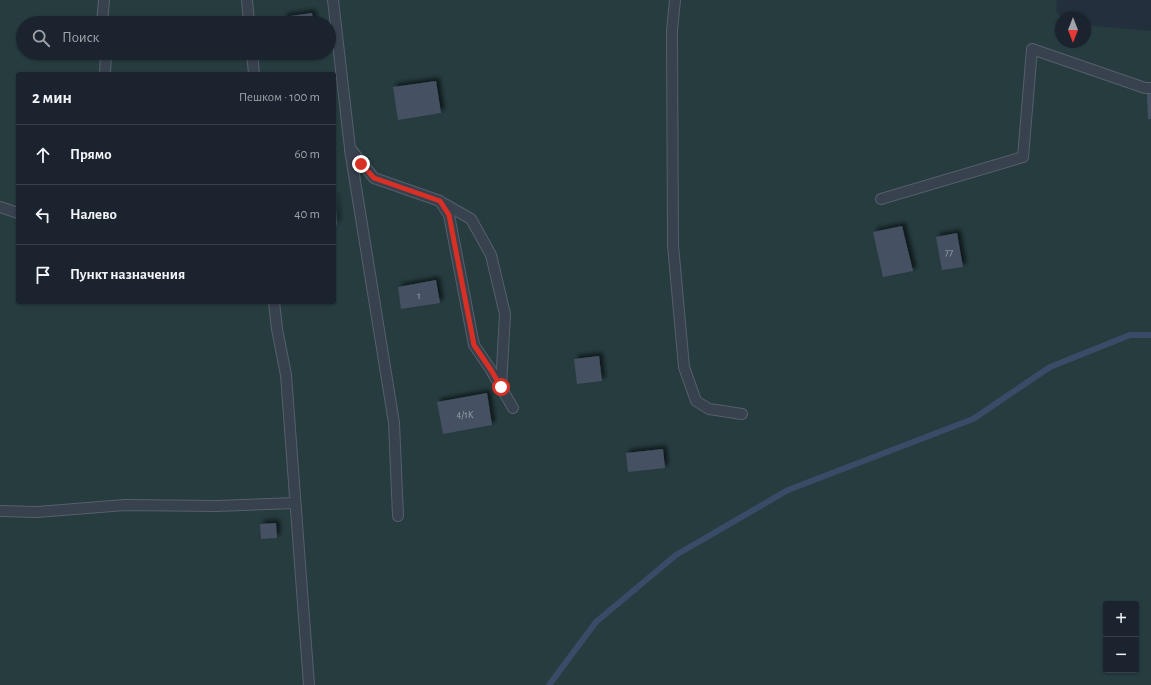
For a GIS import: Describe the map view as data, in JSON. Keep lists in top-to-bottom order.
{
  "house_numbers": ["77", "1", "4/1К"],
  "north": "bottom",
  "page": {
    "search": "Поиск",
    "heading": ["2 мин", "Пешком · 100 m"],
    "list": [
      ["Прямо", "60 m"],
      ["Налево", "40 m"],
      "Пункт назначения"
    ],
    "map_buttons": ["+", "−"]
  }
}
